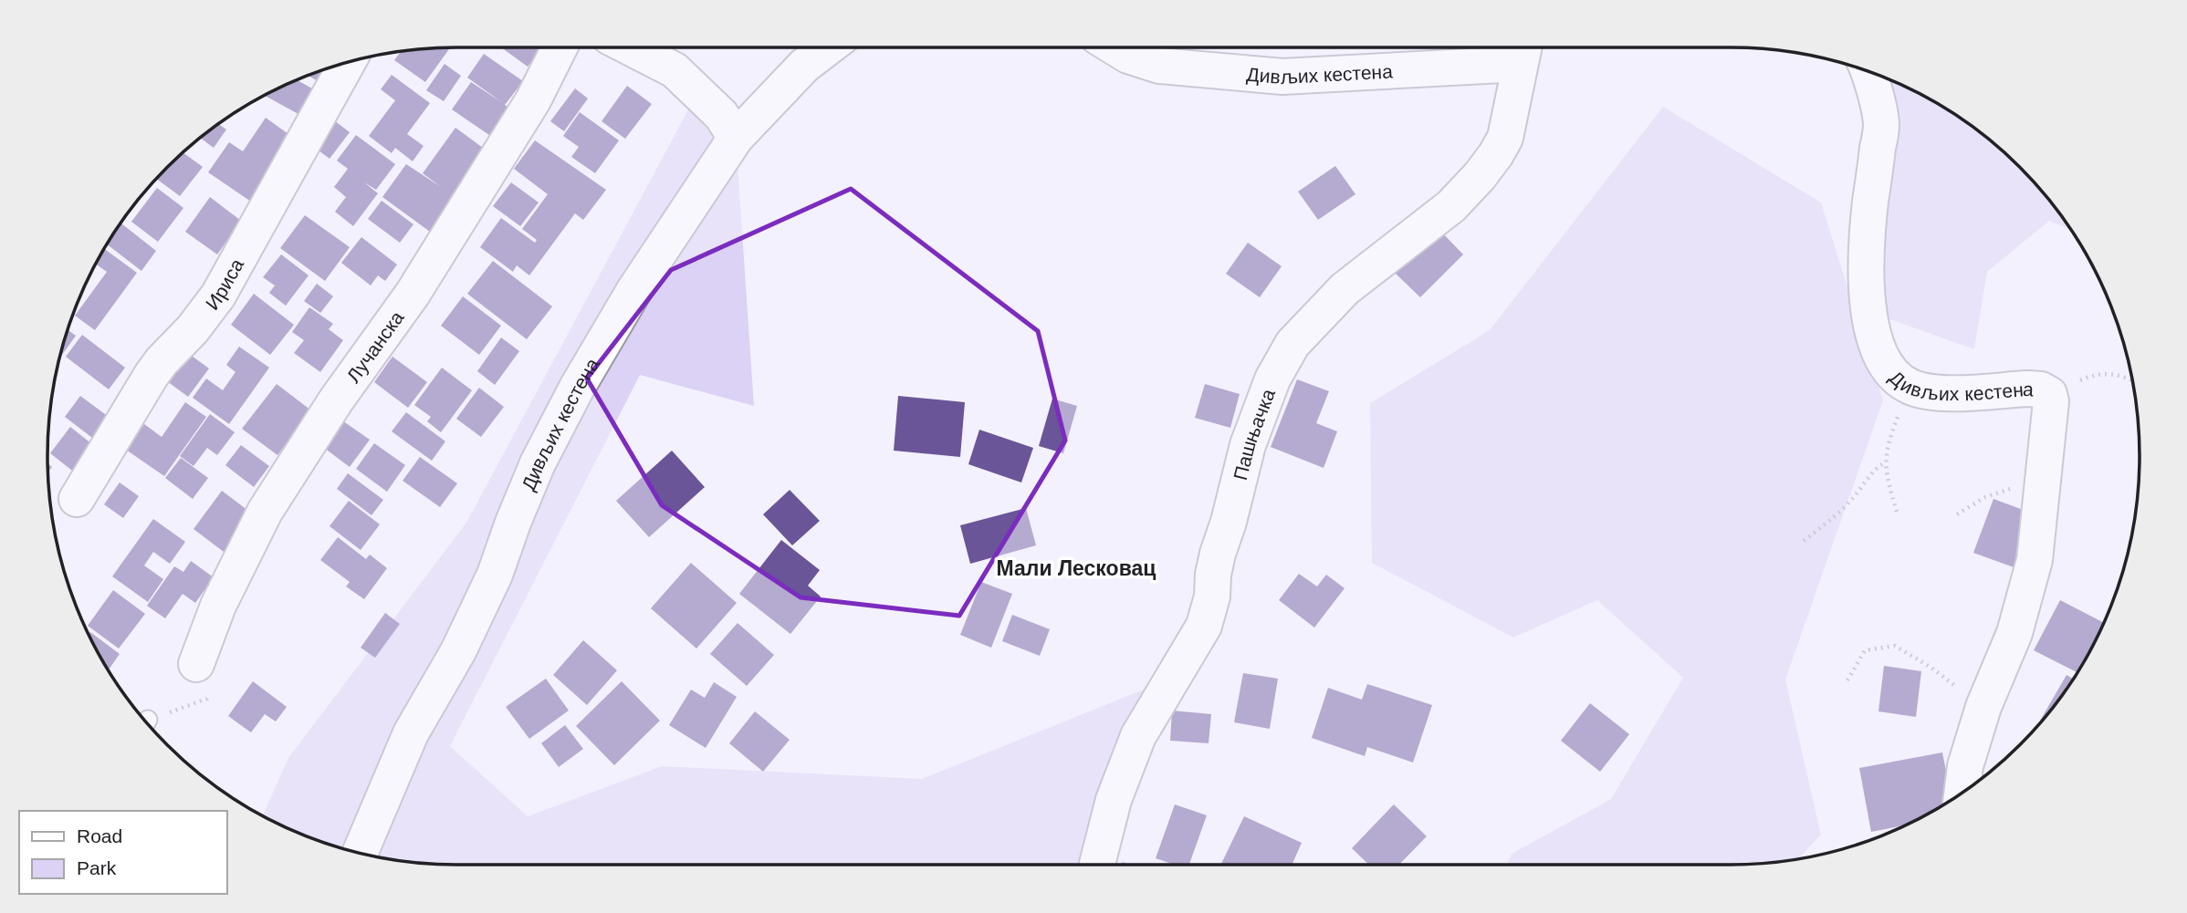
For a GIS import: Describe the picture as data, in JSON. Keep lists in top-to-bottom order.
{
  "streets": {
    "street": [
      "Дивљих кестена",
      "Ириса",
      "Лучанска",
      "Пашњачка"
    ]
  },
  "crossings": [
    ["Дивљих кестена", "Пашњачка"]
  ],
  "districts": ["Мали Лесковац"],
  "legend": ["Road", "Park"]
}
